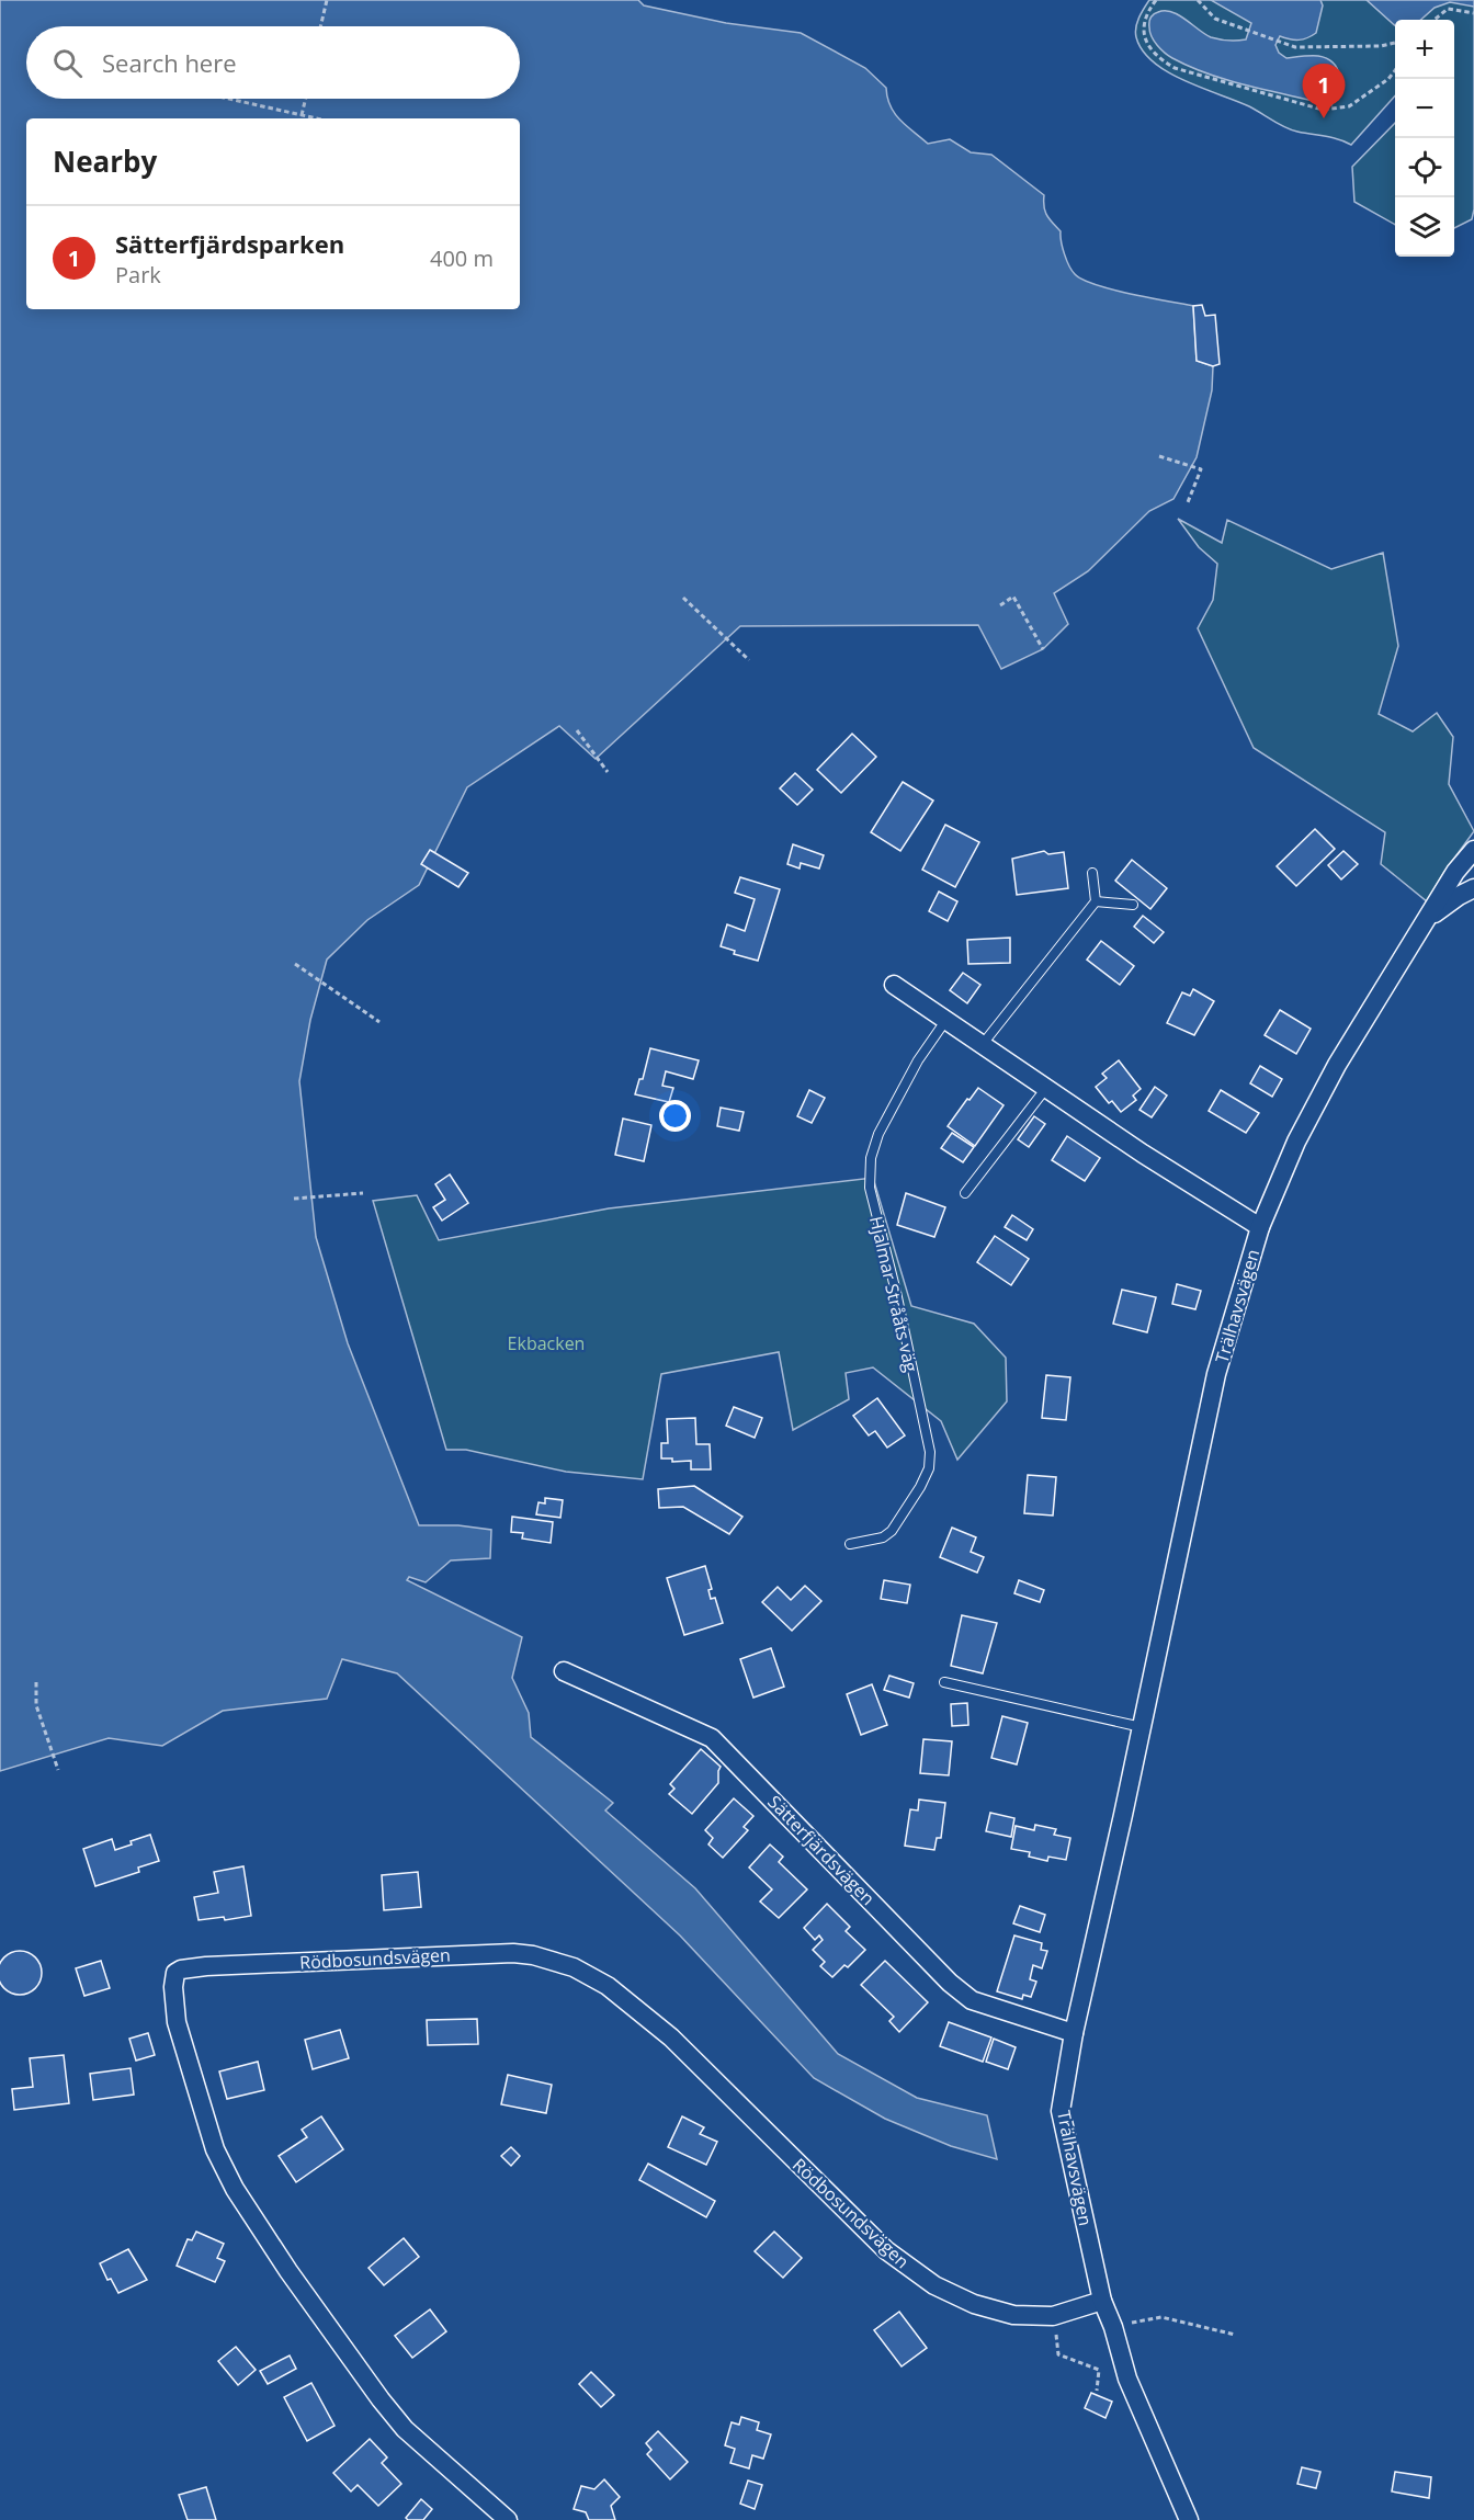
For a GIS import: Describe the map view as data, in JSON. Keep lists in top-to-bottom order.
{
  "streets": {
    "street": ["Trälhavsvägen", "Sätterfjärdsvägen", "Rödbosundsvägen"],
    "lane": ["Hjalmar Strååts väg"]
  },
  "crossings": [
    ["Trälhavsvägen", "Sätterfjärdsvägen"],
    ["Trälhavsvägen", "Rödbosundsvägen"]
  ],
  "parks": ["Ekbacken"],
  "page": {
    "map_buttons": ["+", "−"],
    "search": "Search here",
    "pins": "1",
    "heading": "Nearby",
    "list": [
      {
        "mark": "1",
        "name": "Sätterfjärdsparken",
        "note": "Park",
        "value": "400 m"
      }
    ]
  }
}
